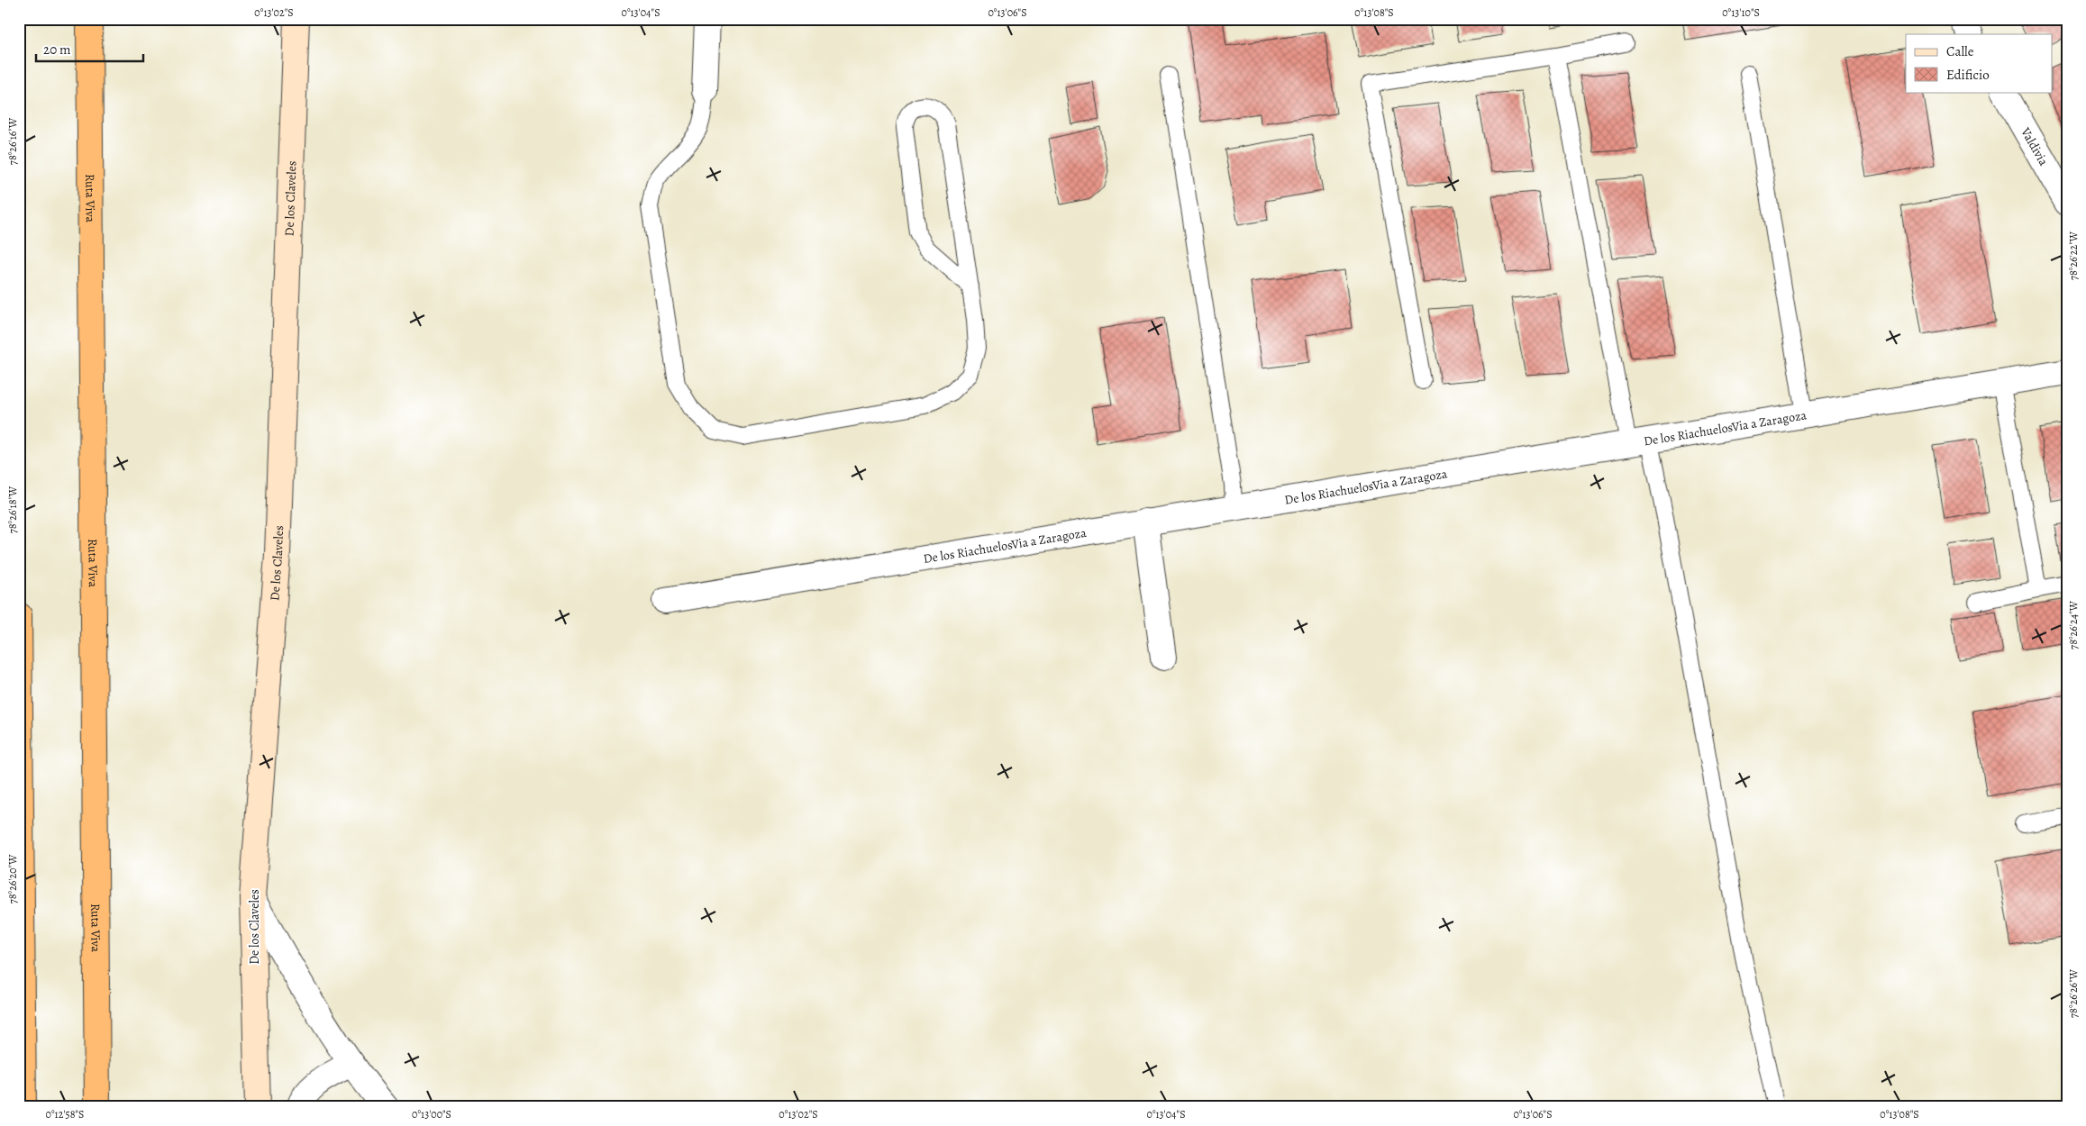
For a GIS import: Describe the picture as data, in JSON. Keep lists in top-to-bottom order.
{
  "streets": {
    "highway": ["Ruta Viva"],
    "main road": ["De los Claveles"],
    "street": ["Valdivia", "De los RiachuelosVia a Zaragoza"]
  },
  "legend": ["Calle", "Edificio"],
  "scale_bar": "20 m",
  "coordinates": [
    "0°13'02\"S",
    "0°13'04\"S",
    "0°13'06\"S",
    "0°13'08\"S",
    "0°13'10\"S",
    "78°26'16\"W",
    "78°26'22\"W",
    "78°26'18\"W",
    "78°26'24\"W",
    "78°26'20\"W",
    "78°26'26\"W",
    "0°12'58\"S",
    "0°13'00\"S"
  ]
}
